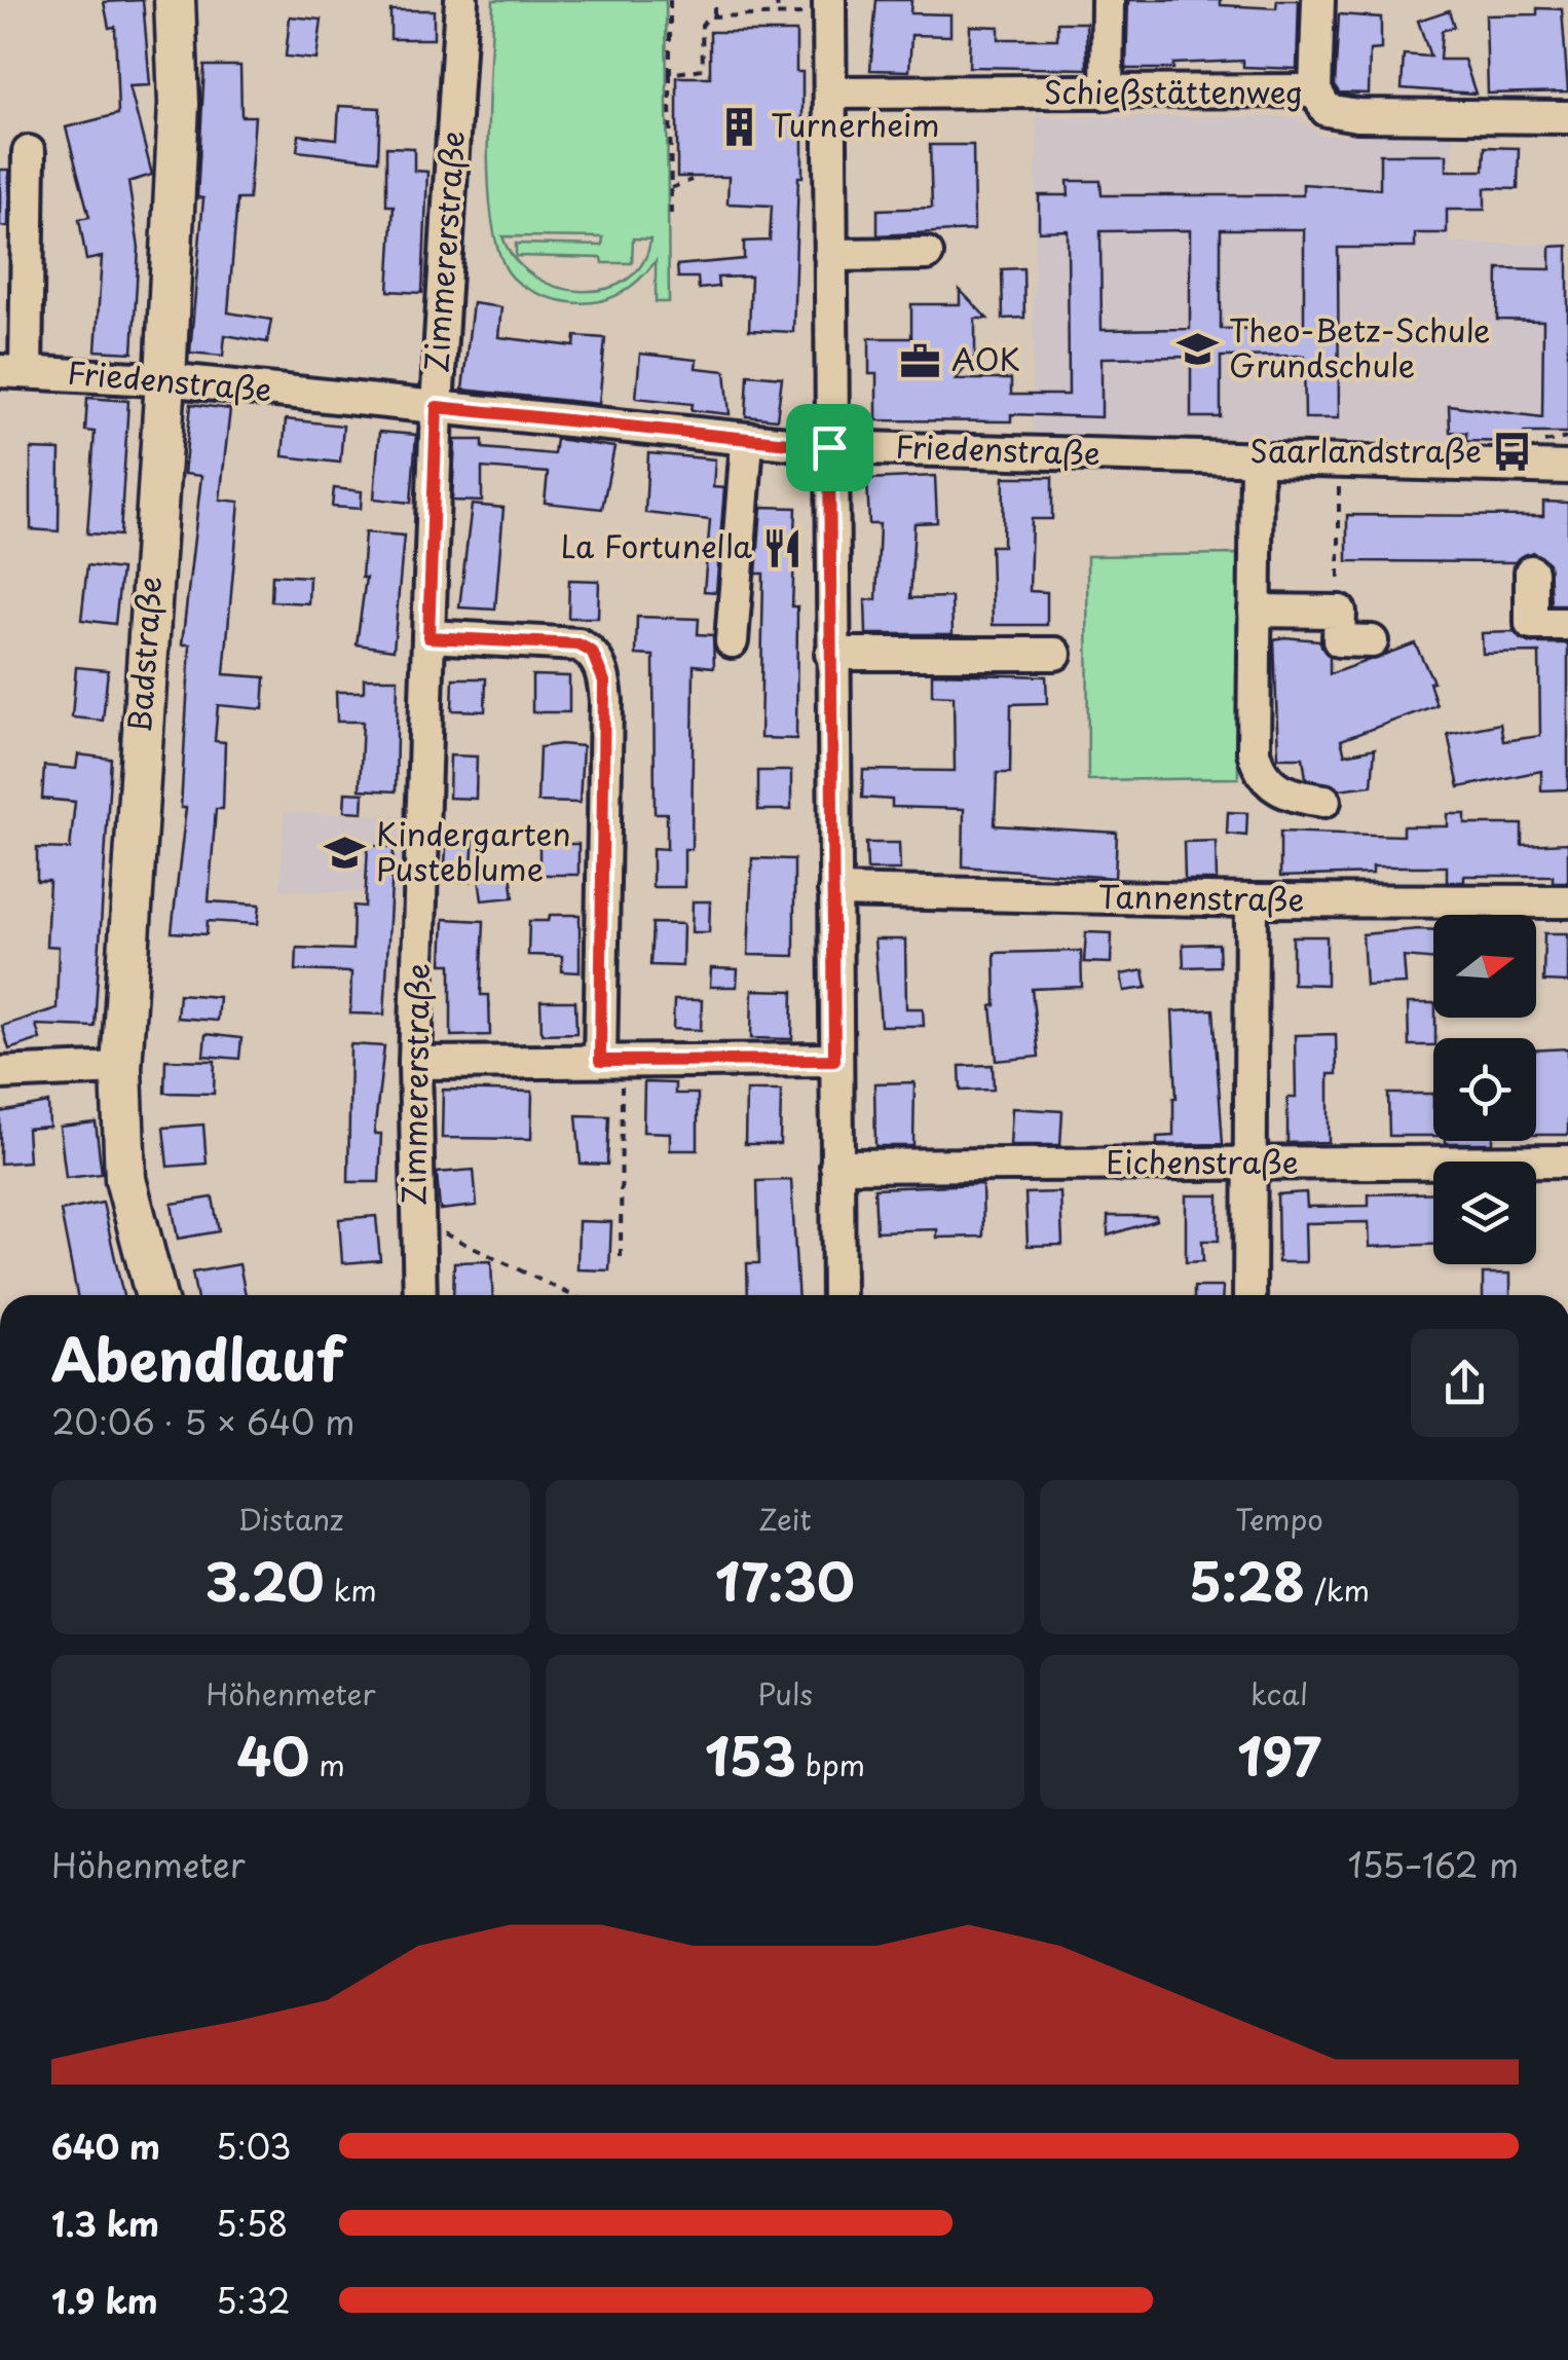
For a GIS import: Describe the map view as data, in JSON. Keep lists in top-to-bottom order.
{
  "streets": {
    "main road": ["Badstraße"],
    "street": [
      "Schießstättenweg",
      "Zimmererstraße",
      "Friedenstraße",
      "Tannenstraße",
      "Eichenstraße"
    ]
  },
  "crossings": [
    ["Zimmererstraße", "Friedenstraße"],
    ["Friedenstraße", "Badstraße"]
  ],
  "places": {
    "building": ["Turnerheim"],
    "school or university": ["Theo-Betz-Schule Grundschule", "Kindergarten Pusteblume"],
    "office": ["AOK"],
    "bus stop": ["Saarlandstraße"],
    "restaurant": ["La Fortunella"]
  },
  "north": "right",
  "page": {
    "heading": ["Abendlauf", "20:06 · 5 × 640 m"],
    "stats": [
      ["Distanz", "3.20 km"],
      ["Zeit", "17:30"],
      ["Tempo", "5:28 /km"],
      ["Höhenmeter", "40 m"],
      ["Puls", "153 bpm"],
      ["kcal", "197"]
    ],
    "chart": ["Höhenmeter", "155–162 m"],
    "list": [
      {
        "name": "640 m",
        "note": "5:03"
      },
      {
        "name": "1.3 km",
        "note": "5:58"
      },
      {
        "name": "1.9 km",
        "note": "5:32"
      }
    ]
  }
}
